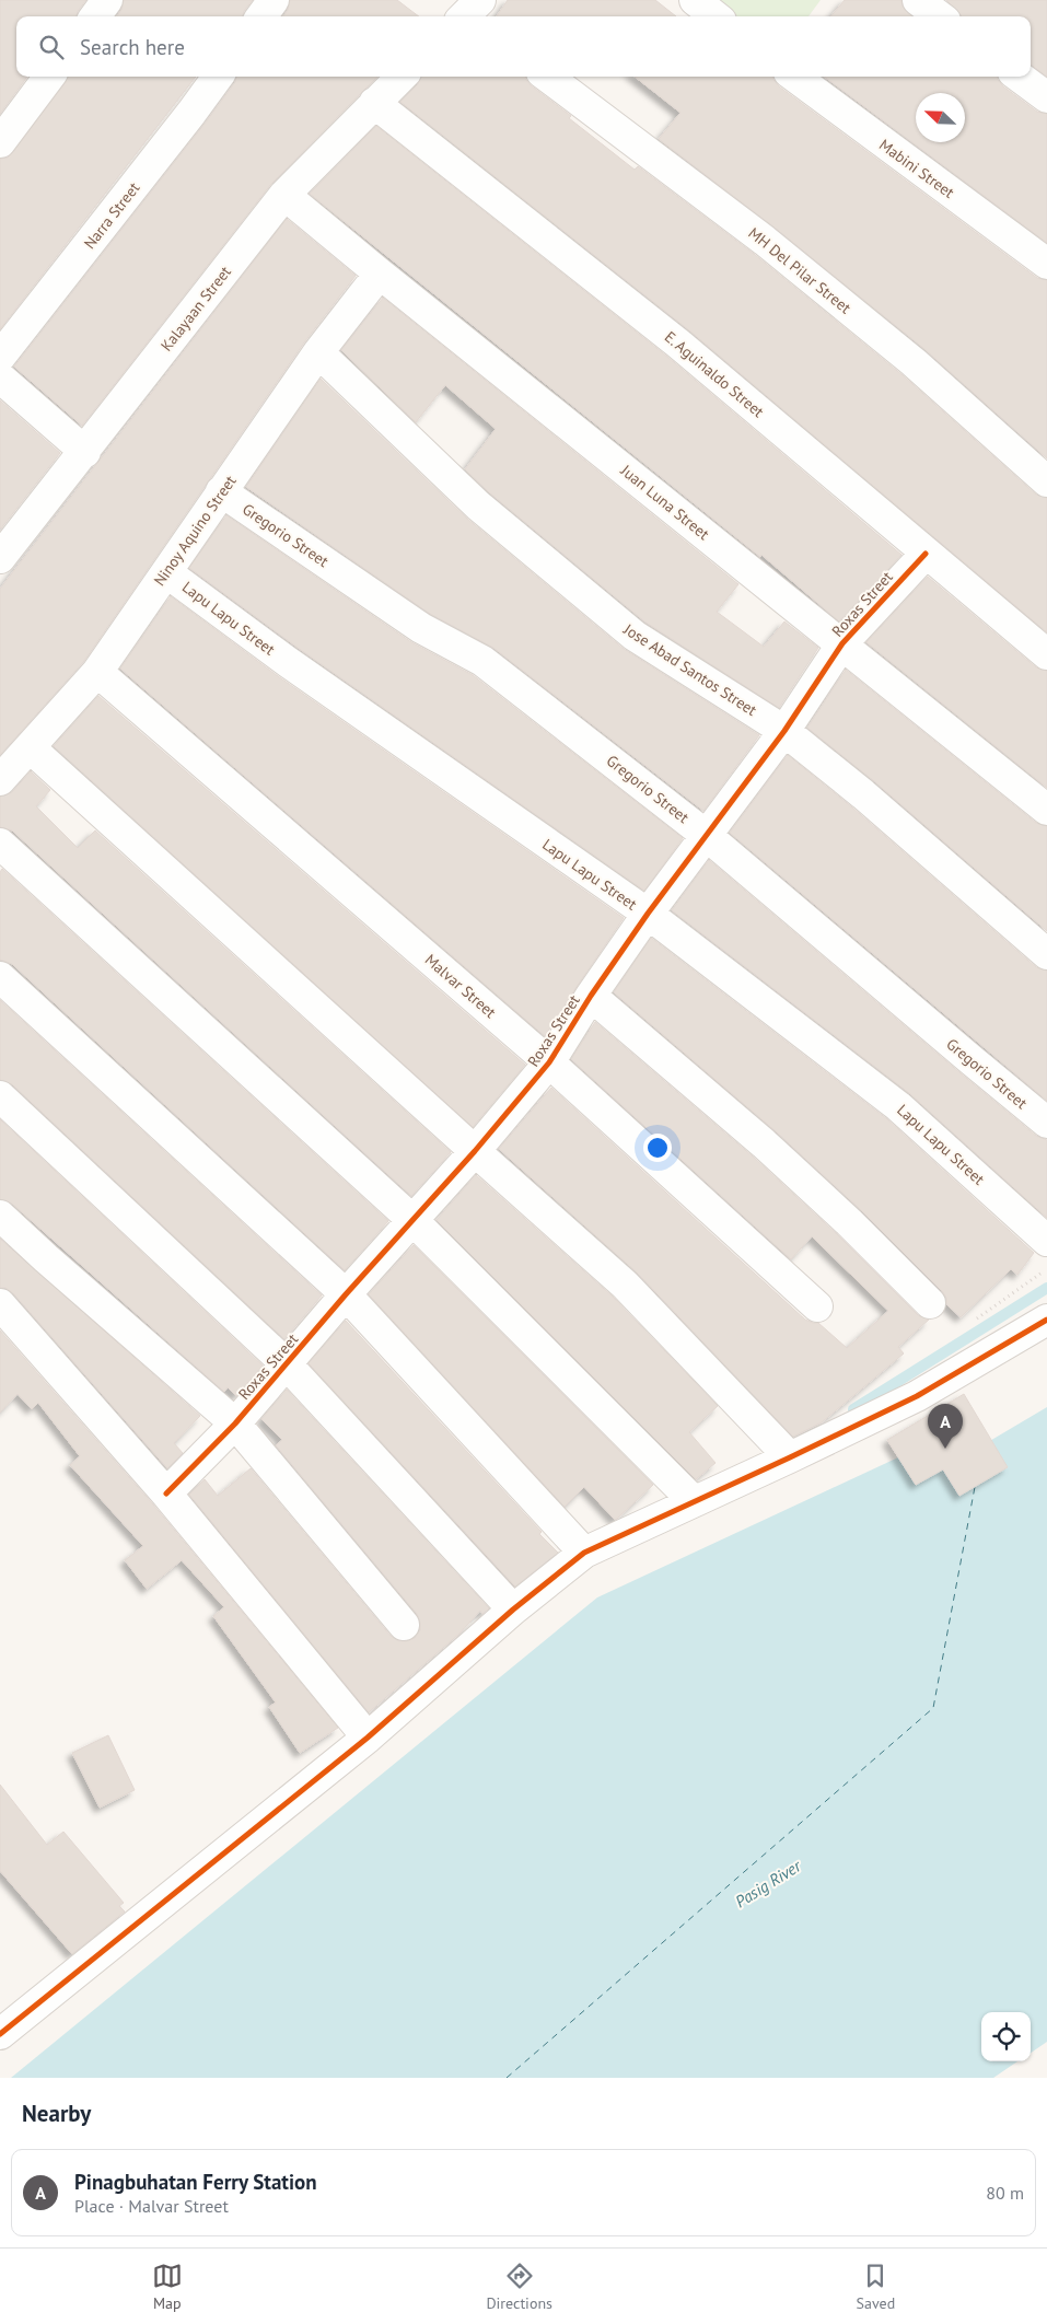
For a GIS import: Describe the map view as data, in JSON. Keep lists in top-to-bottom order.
{
  "streets": {
    "street": [
      "Mabini Street",
      "Narra Street",
      "MH Del Pilar Street",
      "Kalayaan Street",
      "E. Aguinaldo Street",
      "Juan Luna Street",
      "Ninoy Aquino Street",
      "Gregorio Street",
      "Roxas Street",
      "Lapu Lapu Street",
      "Jose Abad Santos Street",
      "Malvar Street"
    ]
  },
  "crossings": [
    ["Kalayaan Street", "E. Aguinaldo Street"],
    ["Kalayaan Street", "Juan Luna Street"],
    ["E. Aguinaldo Street", "Roxas Street"],
    ["Juan Luna Street", "Ninoy Aquino Street"],
    ["Juan Luna Street", "Roxas Street"],
    ["Ninoy Aquino Street", "Gregorio Street"],
    ["Ninoy Aquino Street", "Lapu Lapu Street"],
    ["Ninoy Aquino Street", "Jose Abad Santos Street"],
    ["Ninoy Aquino Street", "Malvar Street"],
    ["Gregorio Street", "Roxas Street"],
    ["Roxas Street", "Lapu Lapu Street"],
    ["Roxas Street", "Jose Abad Santos Street"],
    ["Roxas Street", "Malvar Street"]
  ],
  "water": ["Pasig River"],
  "north": "top left",
  "page": {
    "search": "Search here",
    "pins": "A",
    "heading": "Nearby",
    "list": [
      {
        "mark": "A",
        "name": "Pinagbuhatan Ferry Station",
        "note": "Place · Malvar Street",
        "value": "80 m"
      }
    ],
    "nav": ["Map", "Directions", "Saved"]
  }
}
